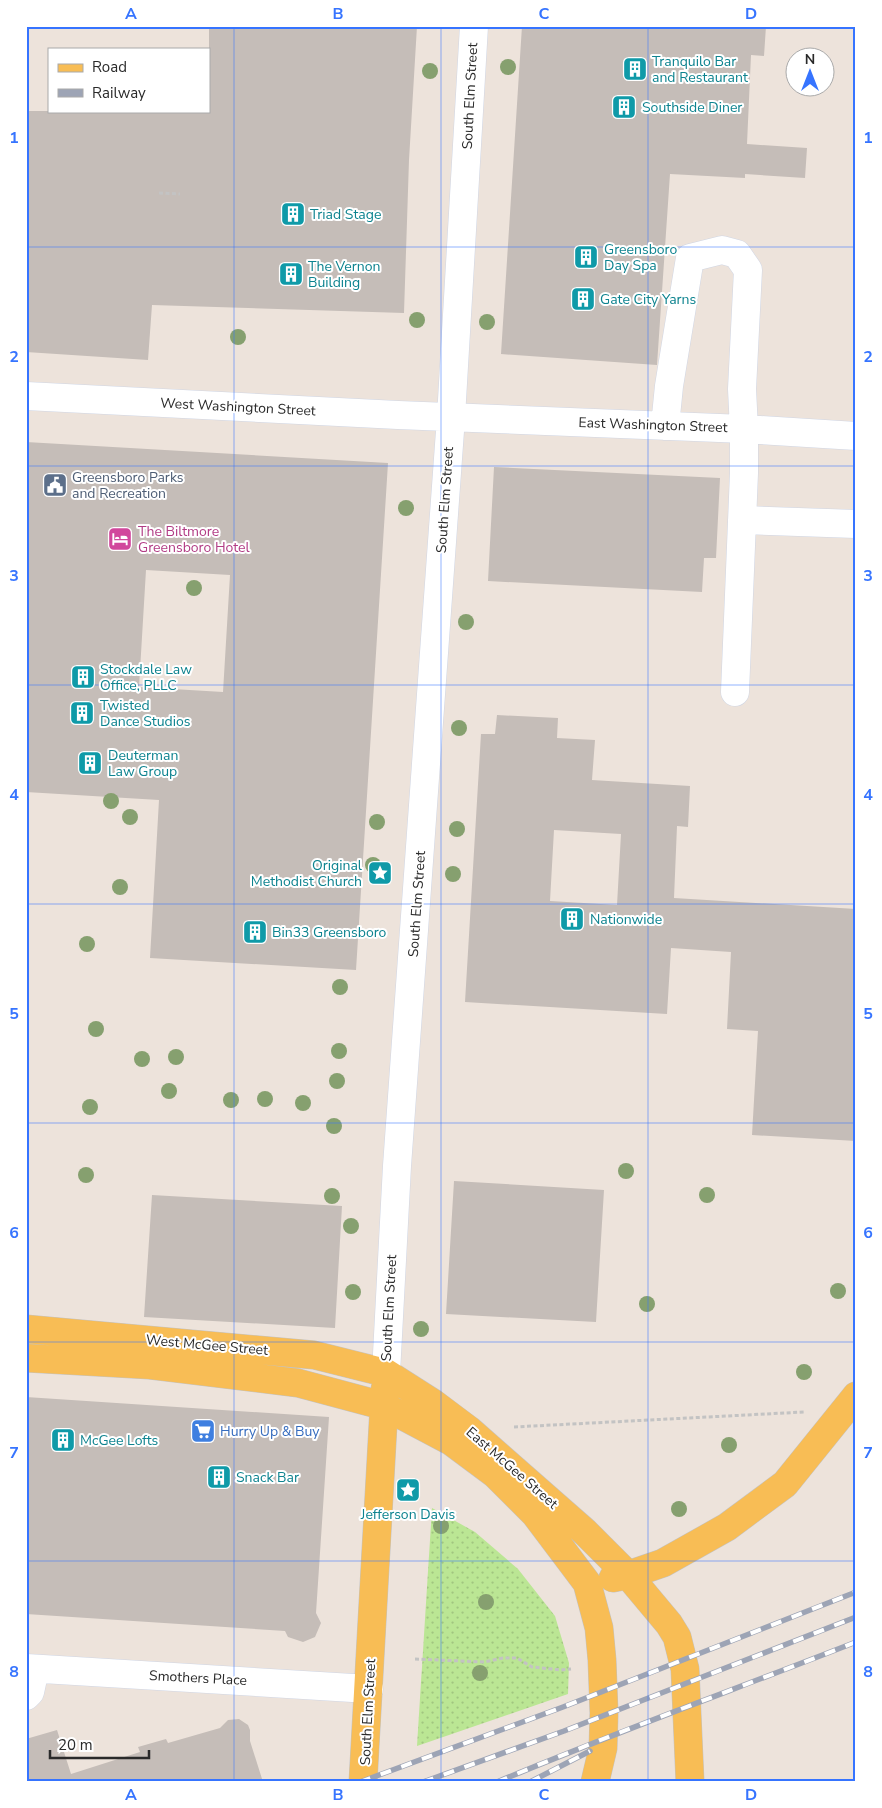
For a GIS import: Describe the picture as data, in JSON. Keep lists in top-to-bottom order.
{
  "streets": {
    "main road": ["South Elm Street", "West McGee Street", "East McGee Street"],
    "street": ["West Washington Street", "East Washington Street", "Smothers Place"]
  },
  "crossings": [
    ["South Elm Street", "West Washington Street"],
    ["South Elm Street", "East Washington Street"],
    ["South Elm Street", "West McGee Street"],
    ["South Elm Street", "East McGee Street"],
    ["South Elm Street", "Smothers Place"],
    ["West Washington Street", "East Washington Street"],
    ["West McGee Street", "East McGee Street"]
  ],
  "places": {
    "building": [
      "Tranquilo Bar and Restaurant",
      "Southside Diner",
      "Triad Stage",
      "Greensboro Day Spa",
      "The Vernon Building",
      "Gate City Yarns",
      "Stockdale Law Office, PLLC",
      "Twisted Dance Studios",
      "Deuterman Law Group",
      "Nationwide",
      "Bin33 Greensboro",
      "McGee Lofts",
      "Snack Bar"
    ],
    "public building": ["Greensboro Parks and Recreation"],
    "hotel": ["The Biltmore Greensboro Hotel"],
    "place": ["Original Methodist Church", "Jefferson Davis"],
    "supermarket": ["Hurry Up & Buy"]
  },
  "legend": ["Road", "Railway"],
  "scale_bar": "20 m",
  "north": "top",
  "grid": {
    "columns": [
      "A",
      "B",
      "C",
      "D"
    ],
    "rows": [
      "1",
      "2",
      "3",
      "4",
      "5",
      "6",
      "7",
      "8"
    ]
  }
}
